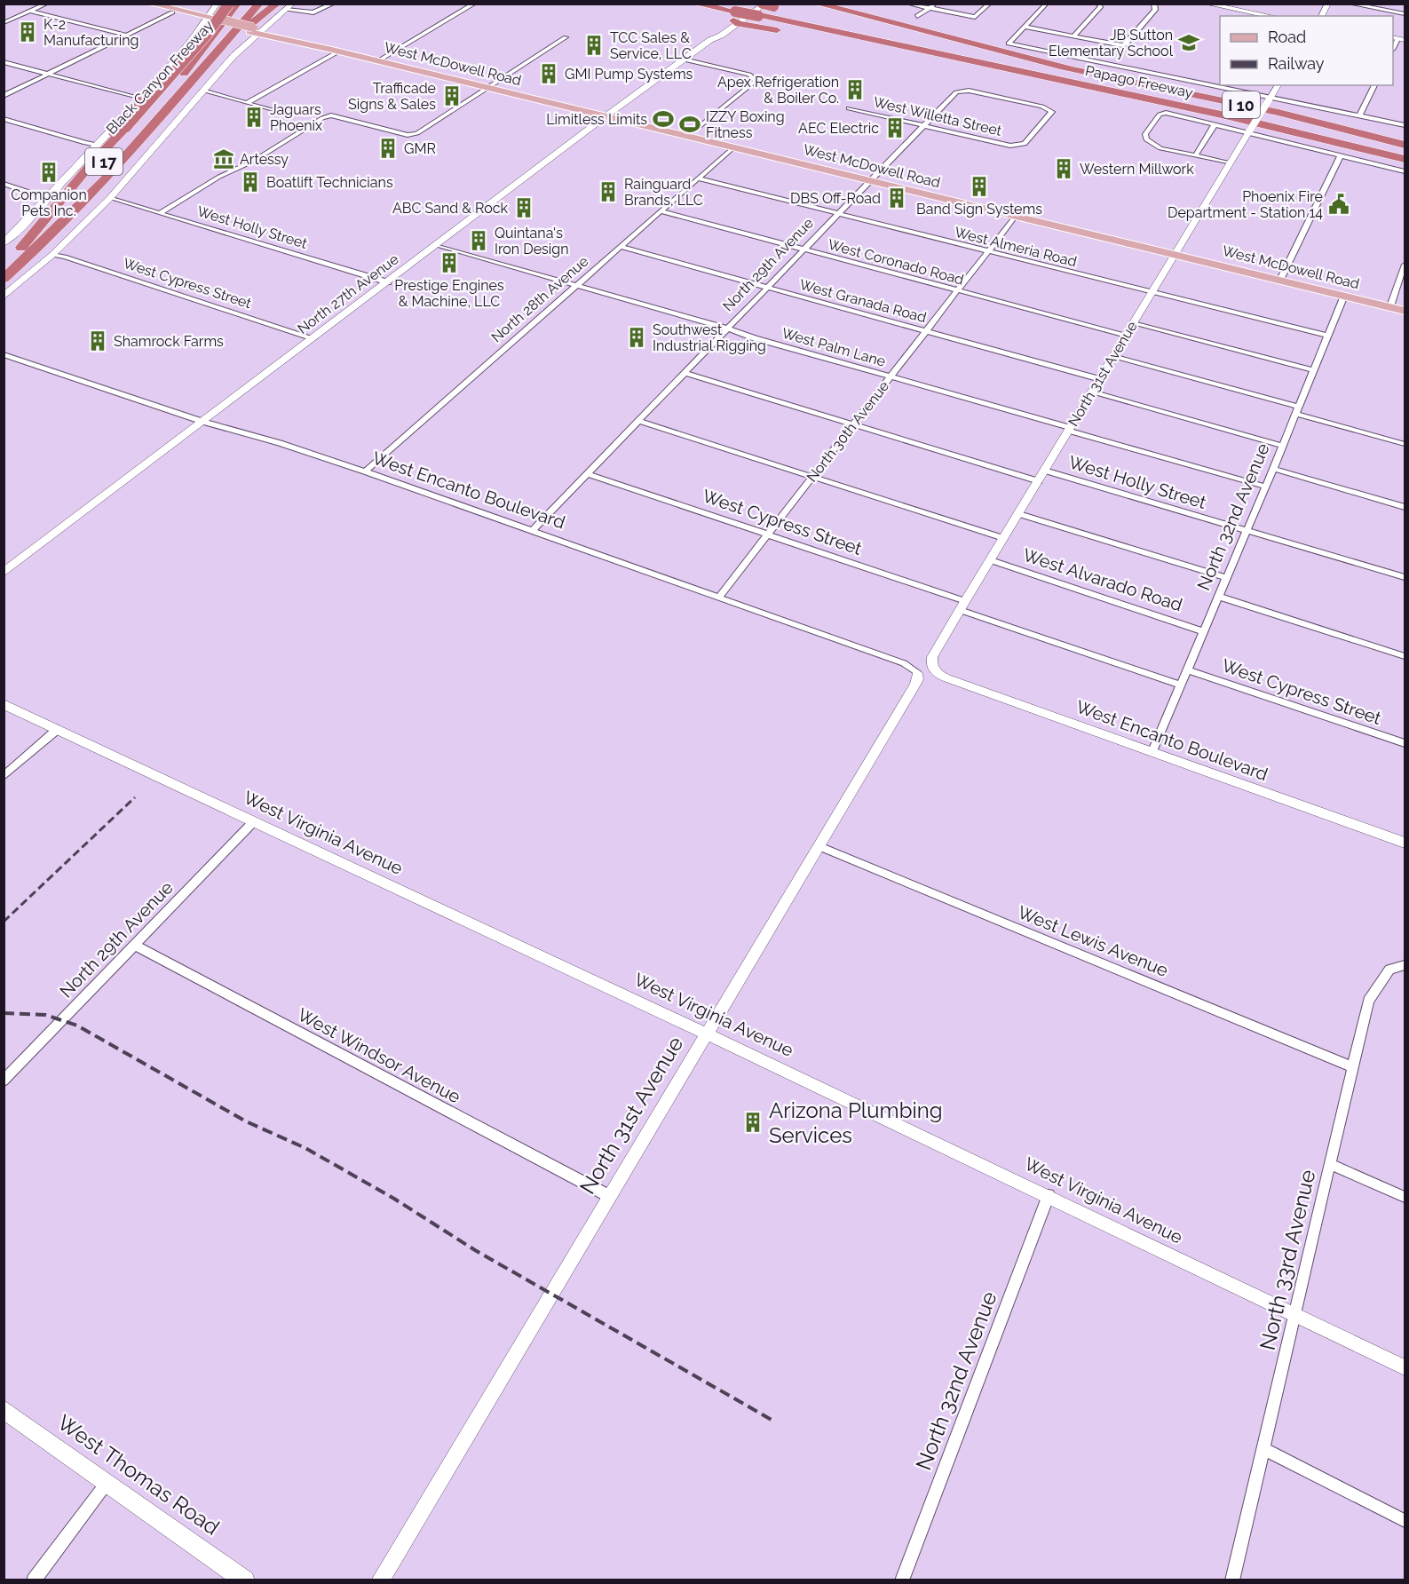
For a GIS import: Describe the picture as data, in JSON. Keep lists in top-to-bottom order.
{
  "streets": {
    "highway": [
      "Black Canyon Freeway",
      "Papago Freeway",
      "I 10",
      "I 17"
    ],
    "main road": ["West McDowell Road", "North 27th Avenue", "West Thomas Road"],
    "street": [
      "West Willetta Street",
      "West Holly Street",
      "West Almeria Road",
      "West Coronado Road",
      "North 29th Avenue",
      "West Cypress Street",
      "North 28th Avenue",
      "West Granada Road",
      "West Palm Lane",
      "North 31st Avenue",
      "North 30th Avenue",
      "West Encanto Boulevard",
      "North 32nd Avenue",
      "West Alvarado Road",
      "West Virginia Avenue",
      "West Lewis Avenue",
      "West Windsor Avenue",
      "North 33rd Avenue"
    ]
  },
  "crossings": [
    ["West McDowell Road", "North 29th Avenue"],
    ["West McDowell Road", "North 27th Avenue"],
    ["West McDowell Road", "North 28th Avenue"],
    ["West McDowell Road", "North 31st Avenue"],
    ["West McDowell Road", "North 30th Avenue"],
    ["West McDowell Road", "North 32nd Avenue"],
    ["Papago Freeway", "North 27th Avenue"],
    ["West Willetta Street", "North 29th Avenue"],
    ["West Holly Street", "North 27th Avenue"],
    ["West Holly Street", "North 31st Avenue"],
    ["West Holly Street", "North 32nd Avenue"],
    ["West Almeria Road", "North 29th Avenue"],
    ["West Almeria Road", "North 28th Avenue"],
    ["West Almeria Road", "North 31st Avenue"],
    ["West Almeria Road", "North 30th Avenue"],
    ["West Almeria Road", "North 32nd Avenue"],
    ["West Coronado Road", "North 29th Avenue"],
    ["West Coronado Road", "North 28th Avenue"],
    ["West Coronado Road", "North 31st Avenue"],
    ["West Coronado Road", "North 30th Avenue"],
    ["North 29th Avenue", "West Cypress Street"],
    ["North 29th Avenue", "West Granada Road"],
    ["North 29th Avenue", "West Palm Lane"],
    ["North 29th Avenue", "West Encanto Boulevard"],
    ["North 29th Avenue", "West Virginia Avenue"],
    ["North 29th Avenue", "West Windsor Avenue"],
    ["West Cypress Street", "North 27th Avenue"],
    ["West Cypress Street", "North 31st Avenue"],
    ["West Cypress Street", "North 30th Avenue"],
    ["West Cypress Street", "North 32nd Avenue"],
    ["North 27th Avenue", "West Palm Lane"],
    ["North 27th Avenue", "West Encanto Boulevard"],
    ["North 28th Avenue", "West Granada Road"],
    ["North 28th Avenue", "West Palm Lane"],
    ["North 28th Avenue", "West Encanto Boulevard"],
    ["West Granada Road", "North 31st Avenue"],
    ["West Granada Road", "North 30th Avenue"],
    ["West Palm Lane", "North 31st Avenue"],
    ["West Palm Lane", "North 30th Avenue"],
    ["West Palm Lane", "North 32nd Avenue"],
    ["North 31st Avenue", "West Encanto Boulevard"],
    ["North 31st Avenue", "West Alvarado Road"],
    ["North 31st Avenue", "West Virginia Avenue"],
    ["North 31st Avenue", "West Lewis Avenue"],
    ["North 31st Avenue", "West Windsor Avenue"],
    ["North 30th Avenue", "West Encanto Boulevard"],
    ["West Encanto Boulevard", "North 32nd Avenue"],
    ["North 32nd Avenue", "West Alvarado Road"],
    ["North 32nd Avenue", "West Virginia Avenue"],
    ["West Virginia Avenue", "North 33rd Avenue"],
    ["West Lewis Avenue", "North 33rd Avenue"]
  ],
  "places": {
    "building": [
      "K-2 Manufacturing",
      "TCC Sales & Service, LLC",
      "GMI Pump Systems",
      "Apex Refrigeration & Boiler Co.",
      "Trafficade Signs & Sales",
      "Jaguars Phoenix",
      "AEC Electric",
      "GMR",
      "Western Millwork",
      "Companion Pets Inc.",
      "Boatlift Technicians",
      "Band Sign Systems",
      "Rainguard Brands, LLC",
      "DBS Off-Road",
      "ABC Sand & Rock",
      "Quintana's Iron Design",
      "Prestige Engines & Machine, LLC",
      "Southwest Industrial Rigging",
      "Shamrock Farms",
      "Arizona Plumbing Services"
    ],
    "school or university": ["JB Sutton Elementary School"],
    "sports": ["Limitless Limits", "IZZY Boxing Fitness"],
    "museum": ["Artessy"],
    "public building": ["Phoenix Fire Department - Station 14"]
  },
  "legend": ["Road", "Railway"]
}
